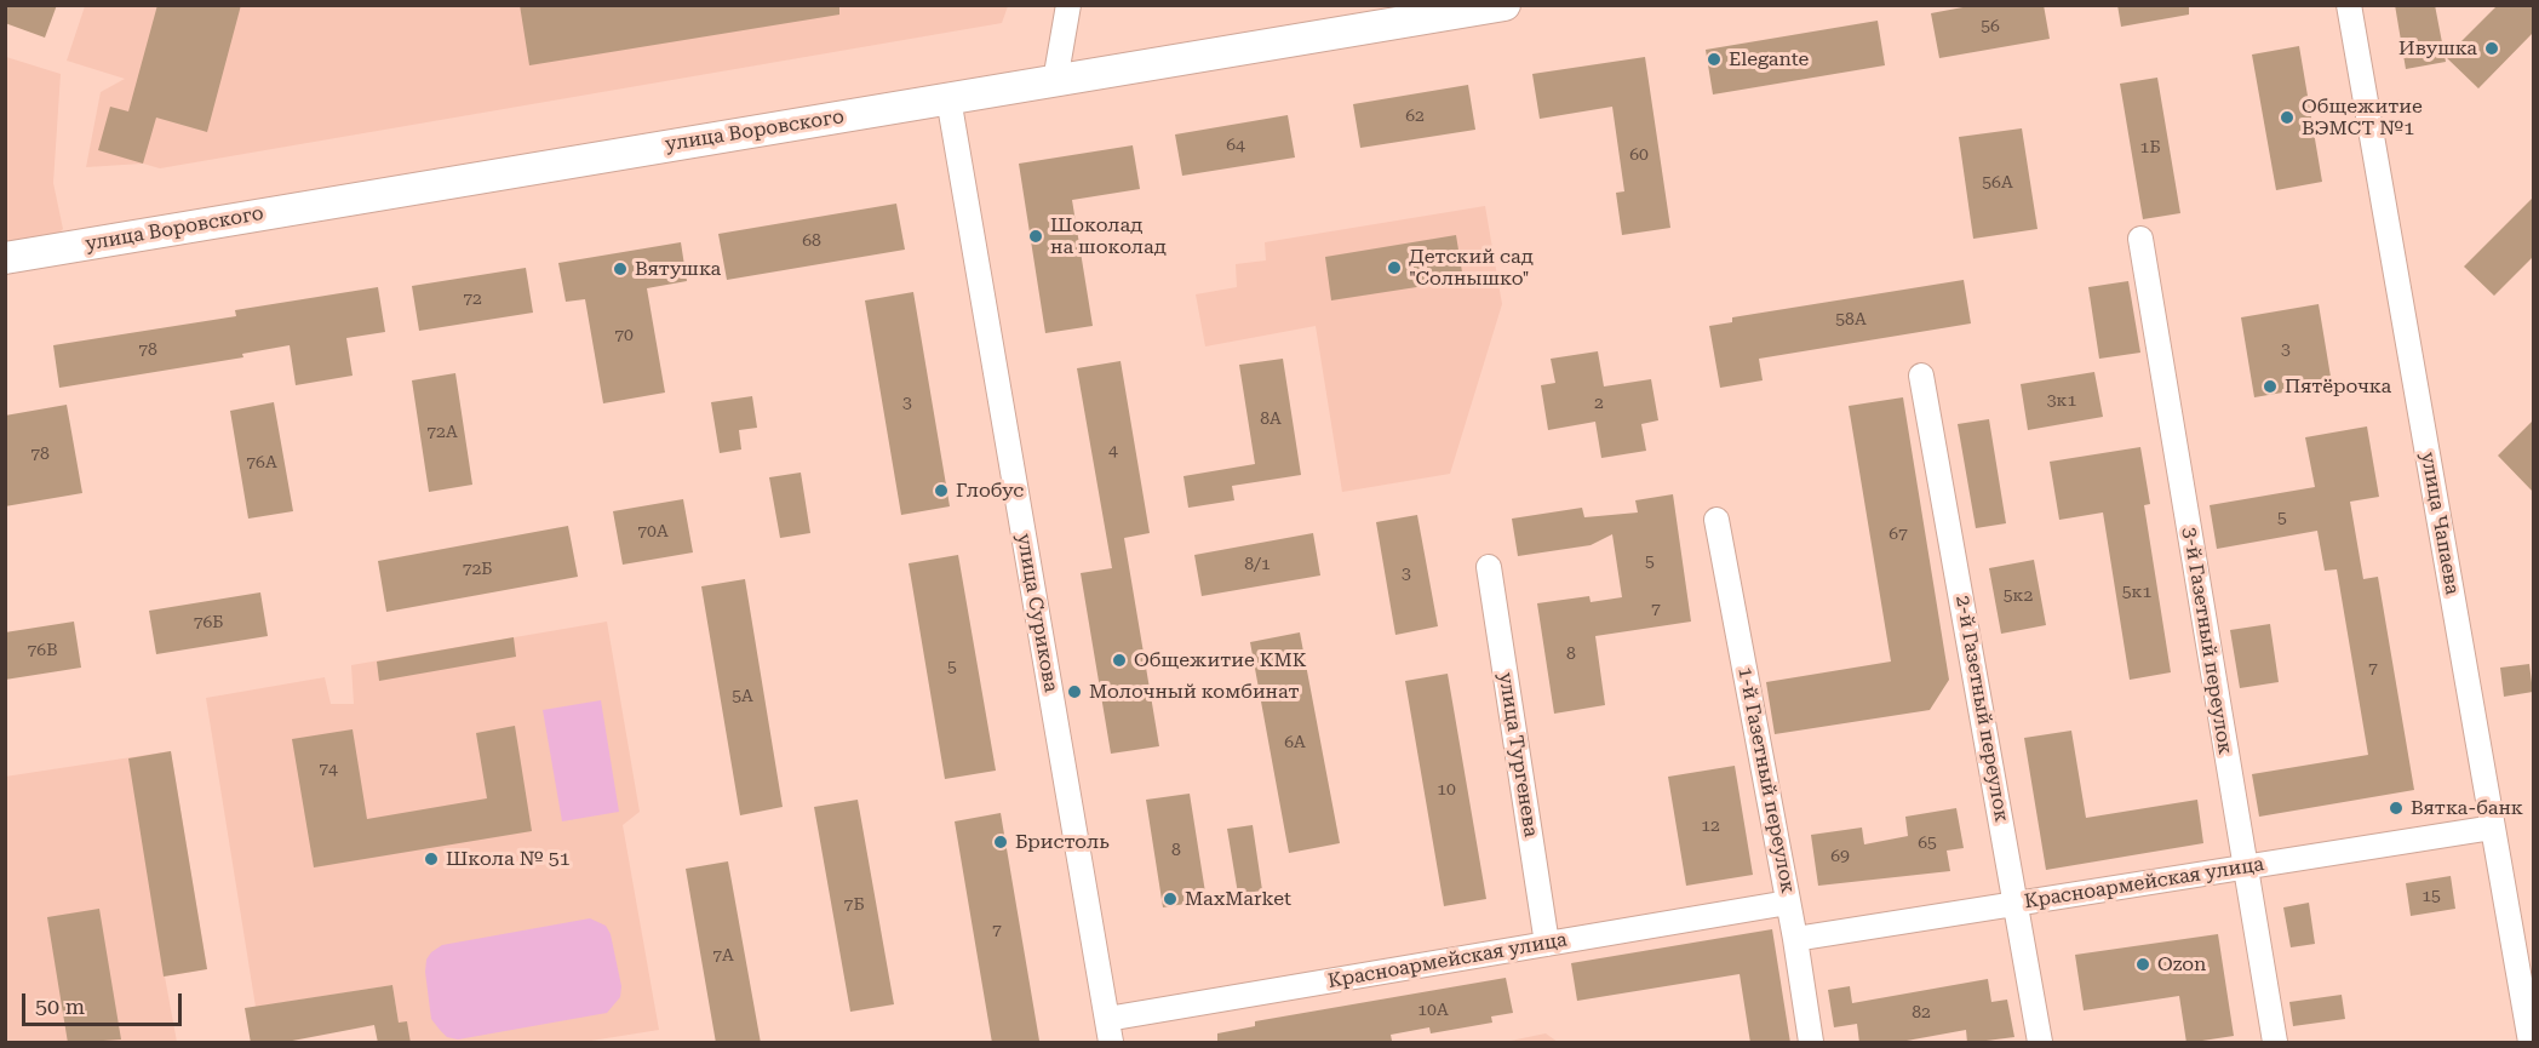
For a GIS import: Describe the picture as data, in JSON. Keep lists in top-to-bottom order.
{
  "streets": {
    "main road": ["улица Воровского"],
    "street": [
      "улица Чапаева",
      "улица Сурикова",
      "3-й Газетный переулок",
      "2-й Газетный переулок",
      "улица Тургенева",
      "1-й Газетный переулок",
      "Красноармейская улица"
    ]
  },
  "crossings": [
    ["улица Воровского", "улица Сурикова"],
    ["улица Чапаева", "Красноармейская улица"],
    ["улица Сурикова", "Красноармейская улица"],
    ["3-й Газетный переулок", "Красноармейская улица"],
    ["2-й Газетный переулок", "Красноармейская улица"],
    ["улица Тургенева", "Красноармейская улица"],
    ["1-й Газетный переулок", "Красноармейская улица"]
  ],
  "places": [
    "Ивушка",
    "Elegante",
    "Общежитие ВЭМСТ №1",
    "Шоколад на шоколад",
    "Детский сад \"Солнышко\"",
    "Вятушка",
    "Пятёрочка",
    "Глобус",
    "Общежитие КМК",
    "Молочный комбинат",
    "Вятка-банк",
    "Бристоль",
    "Школа № 51",
    "MaxMarket",
    "Ozon"
  ],
  "house_numbers": [
    "56",
    "62",
    "64",
    "1Б",
    "60",
    "56А",
    "68",
    "72",
    "58А",
    "70",
    "78",
    "3",
    "3к1",
    "3",
    "2",
    "8А",
    "72А",
    "4",
    "78",
    "76А",
    "5",
    "70А",
    "67",
    "5",
    "8/1",
    "72Б",
    "3",
    "5к1",
    "5к2",
    "7",
    "76Б",
    "76В",
    "8",
    "5",
    "7",
    "5А",
    "6А",
    "74",
    "10",
    "12",
    "65",
    "8",
    "69",
    "15",
    "7Б",
    "7",
    "7А",
    "10А",
    "82"
  ],
  "scale_bar": "50 m"
}
